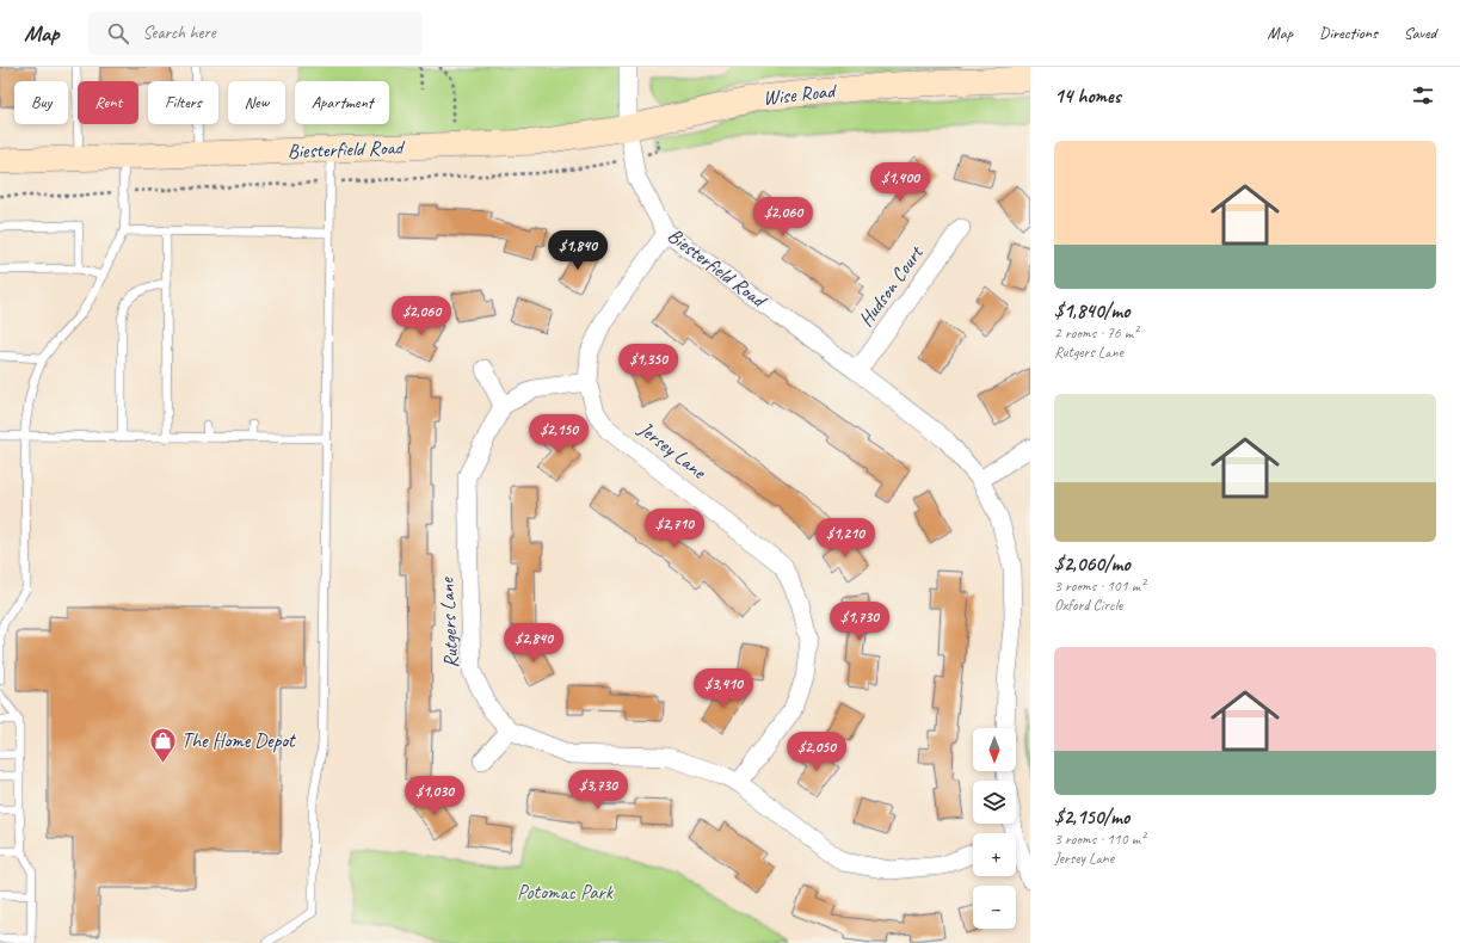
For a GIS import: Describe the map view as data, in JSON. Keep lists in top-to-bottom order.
{
  "streets": {
    "street": [
      "Wise Road",
      "Biesterfield Road",
      "Hudson Court",
      "Jersey Lane",
      "Rutgers Lane"
    ]
  },
  "crossings": [
    ["Wise Road", "Biesterfield Road"],
    ["Biesterfield Road", "Hudson Court"],
    ["Jersey Lane", "Rutgers Lane"]
  ],
  "parks": ["Potomac Park"],
  "places": {
    "shop": ["The Home Depot"]
  },
  "north": "bottom",
  "page": {
    "header": "Map",
    "search": "Search here",
    "nav": ["Map", "Directions", "Saved"],
    "heading": "14 homes",
    "chip": [
      "Buy",
      "Rent",
      "Filters",
      "New",
      "Apartment"
    ],
    "list": [
      {
        "name": "$1,840/mo",
        "note": "2 rooms · 76 m² · Rutgers Lane"
      },
      {
        "name": "$2,060/mo",
        "note": "3 rooms · 101 m² · Oxford Circle"
      },
      {
        "name": "$2,150/mo",
        "note": "3 rooms · 110 m² · Jersey Lane"
      }
    ],
    "price": [
      "$1,400",
      "$2,060",
      "$1,840",
      "$2,060",
      "$1,350",
      "$2,150",
      "$2,710",
      "$1,210",
      "$1,730",
      "$2,840",
      "$3,410",
      "$2,050",
      "$3,730",
      "$1,030"
    ],
    "map_buttons": ["+", "−"]
  }
}
